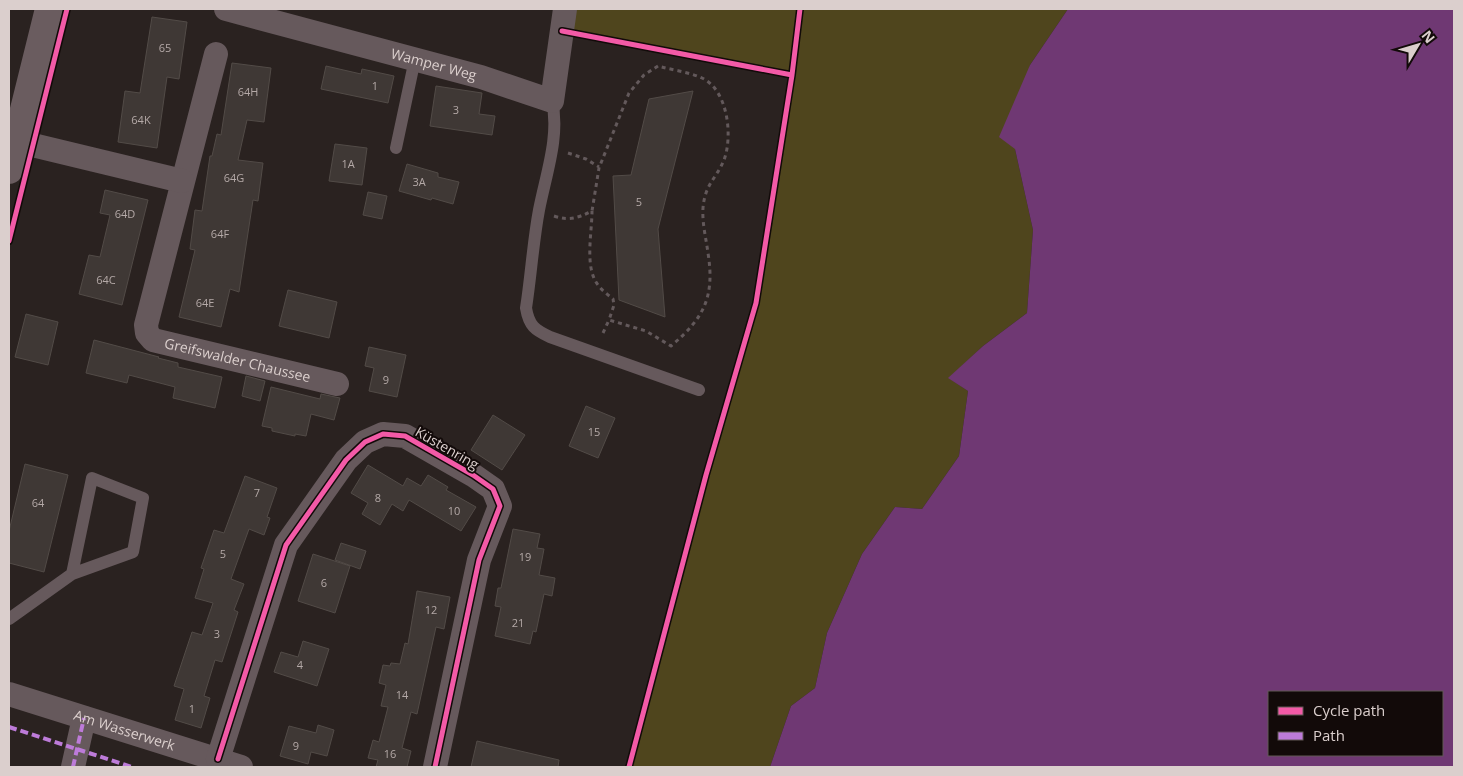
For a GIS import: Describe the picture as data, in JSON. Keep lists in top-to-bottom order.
{
  "streets": {
    "street": [
      "Wamper Weg",
      "Greifswalder Chaussee",
      "Küstenring",
      "Am Wasserwerk"
    ]
  },
  "crossings": [
    ["Küstenring", "Am Wasserwerk"]
  ],
  "house_numbers": [
    "65",
    "1",
    "64H",
    "3",
    "64K",
    "1A",
    "64G",
    "3A",
    "5",
    "64D",
    "64F",
    "64C",
    "64E",
    "9",
    "15",
    "7",
    "8",
    "64",
    "10",
    "5",
    "19",
    "6",
    "12",
    "21",
    "3",
    "4",
    "14",
    "1",
    "9",
    "16"
  ],
  "legend": ["Cycle path", "Path"],
  "north": "top right"
}
